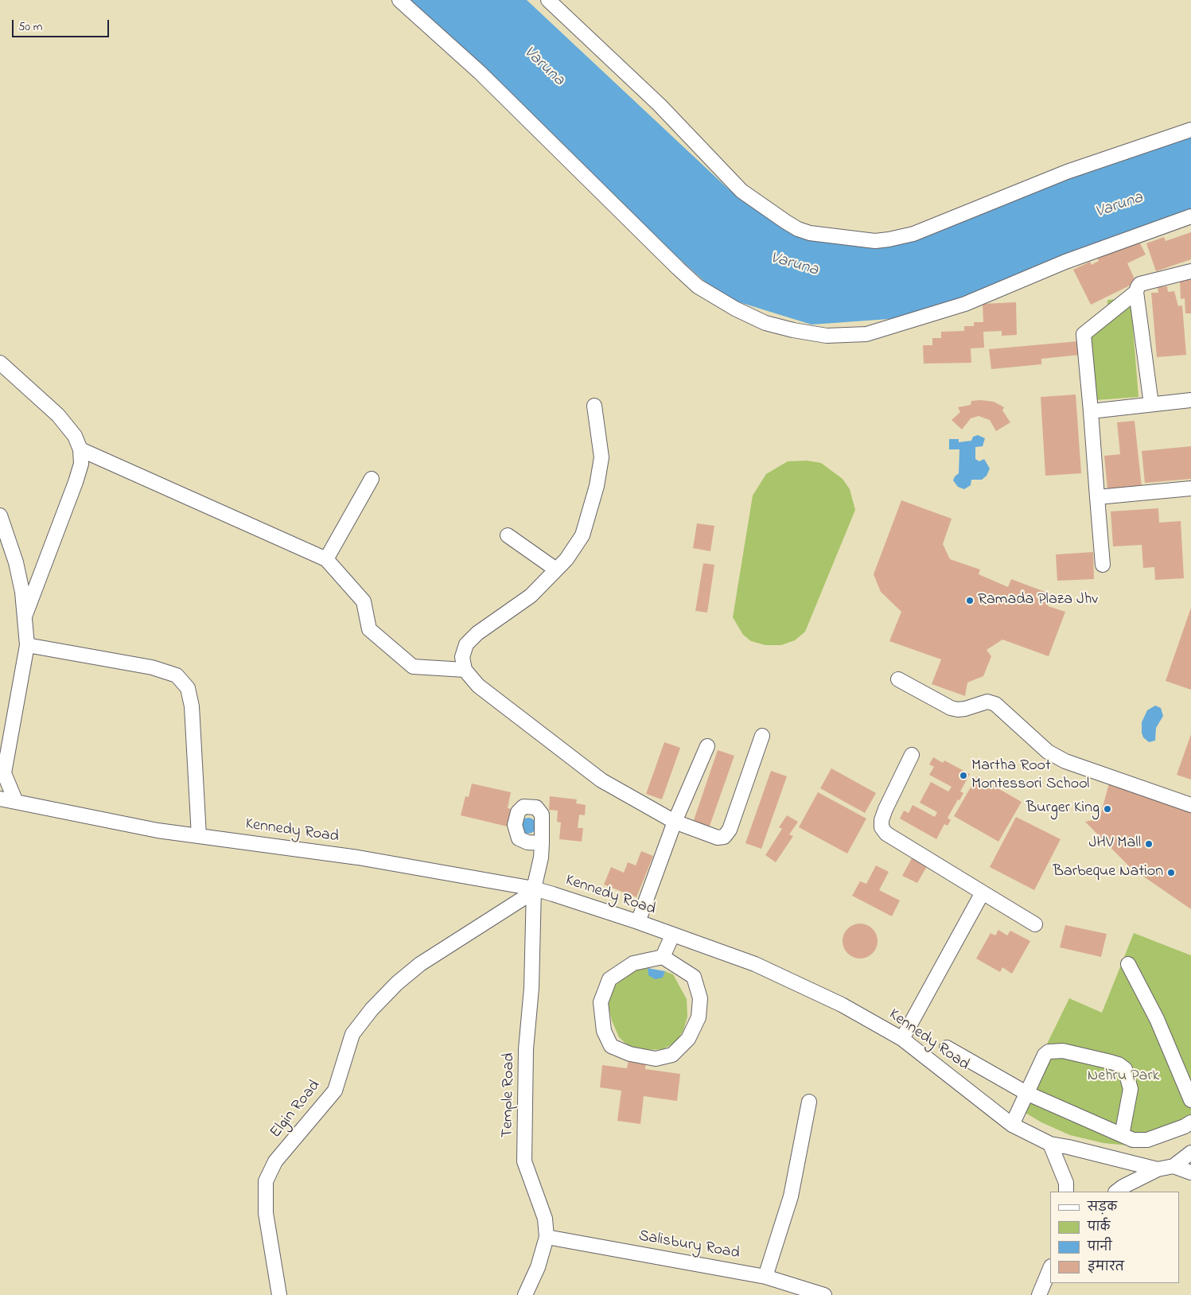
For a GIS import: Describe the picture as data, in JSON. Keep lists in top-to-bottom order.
{
  "streets": {
    "street": [
      "Kennedy Road",
      "Temple Road",
      "Elgin Road",
      "Salisbury Road"
    ]
  },
  "crossings": [
    ["Kennedy Road", "Temple Road"],
    ["Kennedy Road", "Elgin Road"],
    ["Temple Road", "Elgin Road"],
    ["Temple Road", "Salisbury Road"]
  ],
  "water": ["Varuna"],
  "parks": ["Nehru Park"],
  "places": [
    "Ramada Plaza Jhv",
    "Martha Root Montessori School",
    "Burger King",
    "JHV Mall",
    "Barbeque Nation"
  ],
  "legend": [
    "सड़क",
    "पार्क",
    "पानी",
    "इमारत"
  ],
  "scale_bar": "50 m"
}
